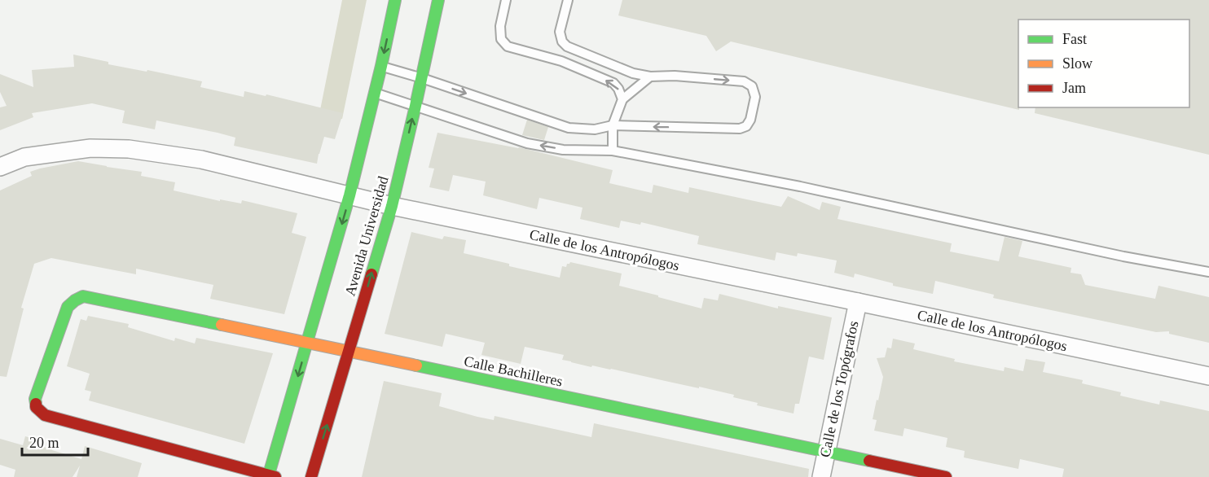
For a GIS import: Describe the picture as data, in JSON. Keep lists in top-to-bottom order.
{
  "streets": {
    "street": [
      "Avenida Universidad",
      "Calle de los Antropólogos",
      "Calle Bachilleres",
      "Calle de los Topógrafos"
    ]
  },
  "crossings": [
    ["Avenida Universidad", "Calle de los Antropólogos"],
    ["Avenida Universidad", "Calle Bachilleres"],
    ["Calle de los Antropólogos", "Calle de los Topógrafos"],
    ["Calle Bachilleres", "Calle de los Topógrafos"]
  ],
  "legend": ["Fast", "Slow", "Jam"],
  "scale_bar": "20 m"
}
